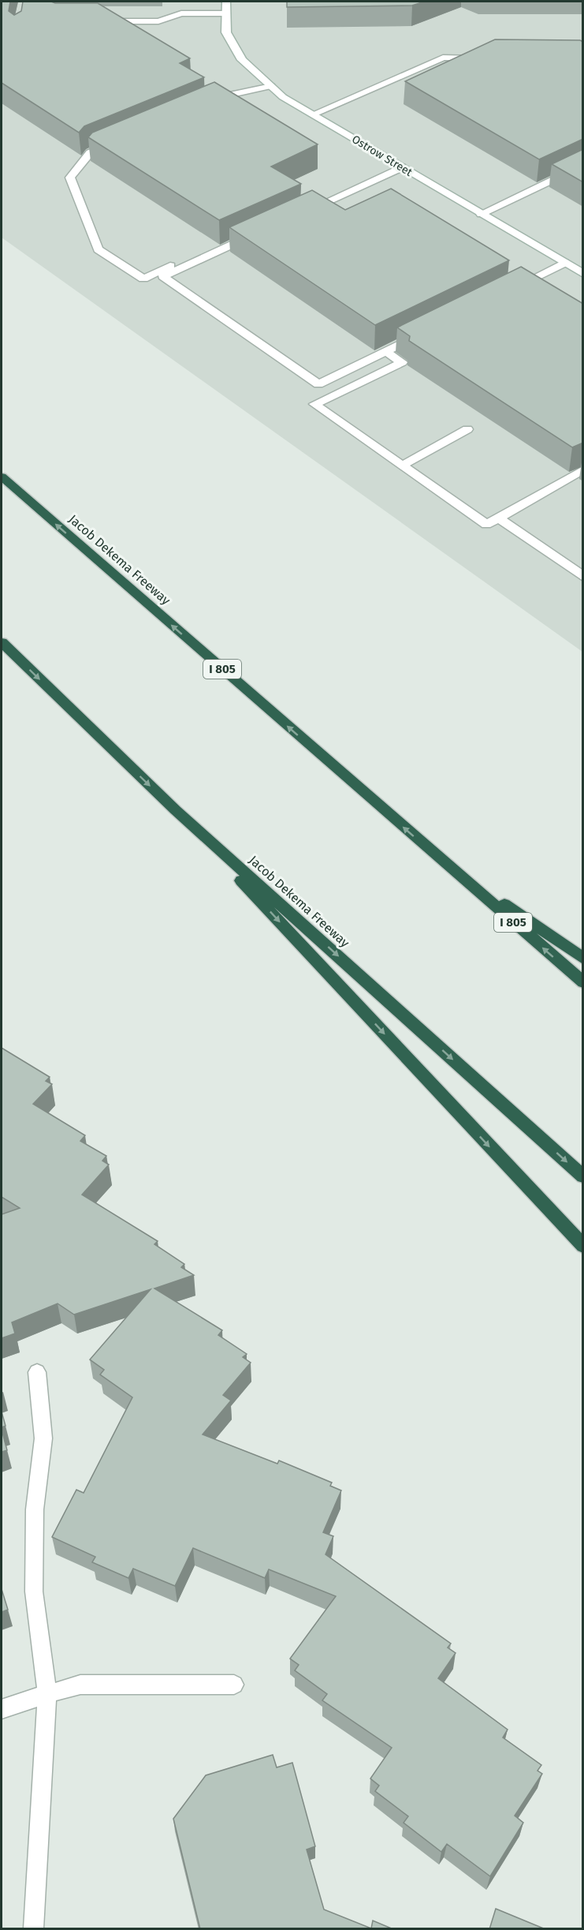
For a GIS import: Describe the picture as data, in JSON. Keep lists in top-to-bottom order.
{
  "streets": {
    "highway": ["Jacob Dekema Freeway", "I 805"],
    "street": ["Ostrow Street"]
  }
}
